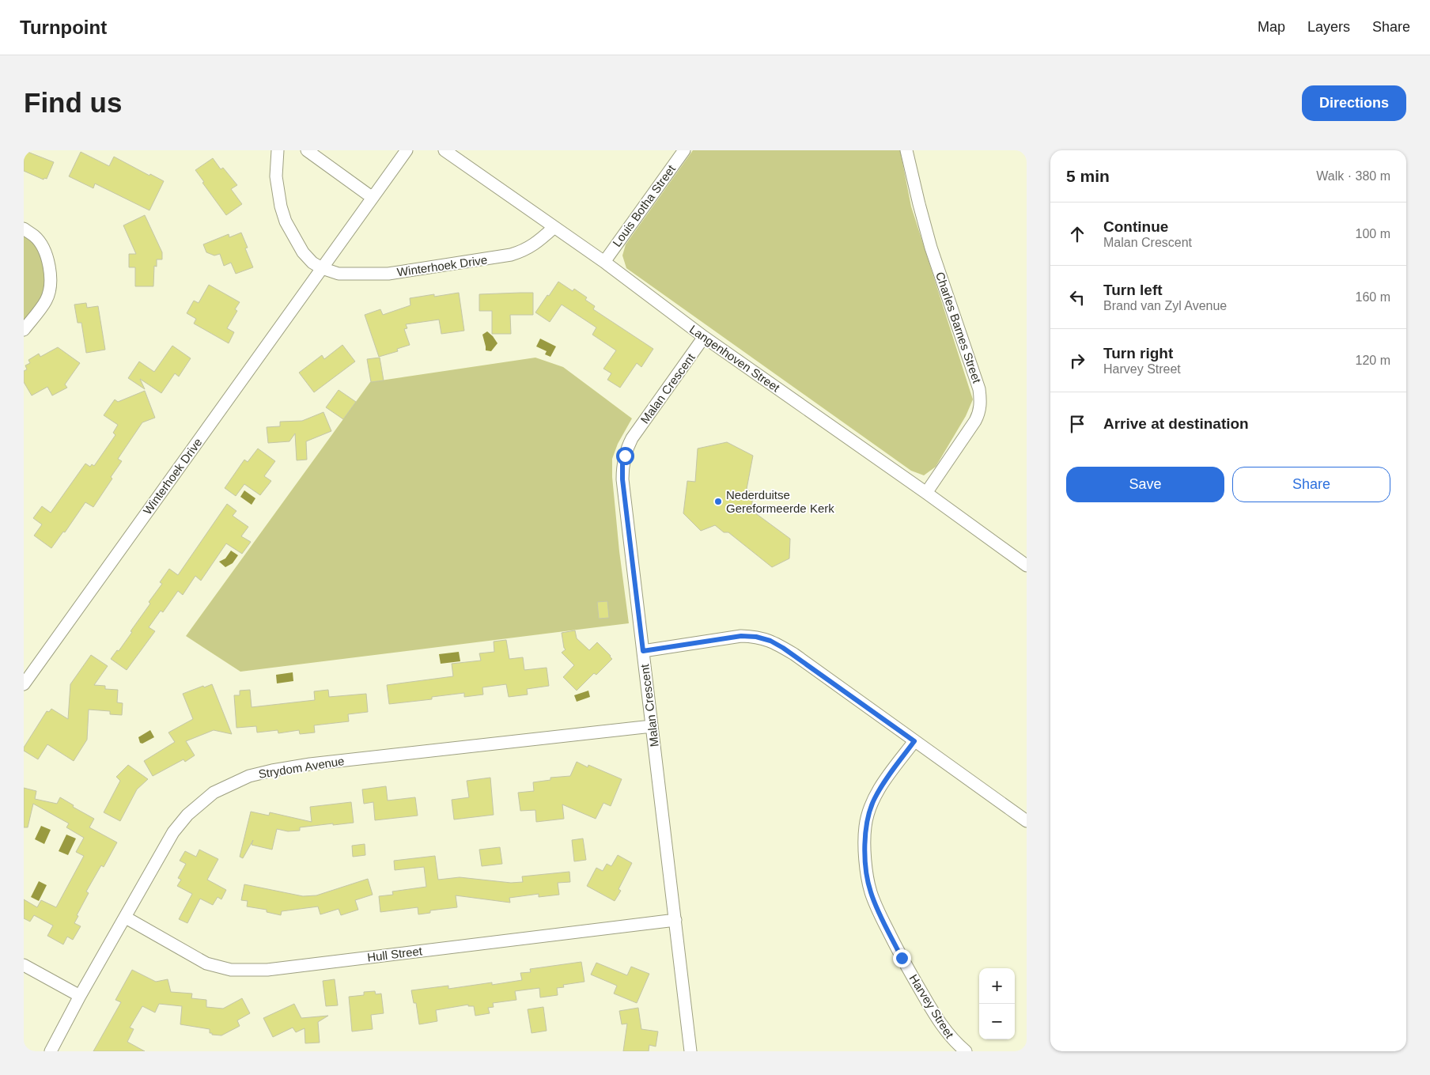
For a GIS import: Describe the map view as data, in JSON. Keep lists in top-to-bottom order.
{
  "streets": {
    "street": [
      "Louis Botha Street",
      "Winterhoek Drive",
      "Charles Barnes Street",
      "Langenhoven Street",
      "Malan Crescent",
      "Strydom Avenue",
      "Hull Street",
      "Harvey Street"
    ]
  },
  "crossings": [
    ["Louis Botha Street", "Langenhoven Street"],
    ["Winterhoek Drive", "Langenhoven Street"],
    ["Charles Barnes Street", "Langenhoven Street"],
    ["Langenhoven Street", "Malan Crescent"],
    ["Malan Crescent", "Strydom Avenue"],
    ["Malan Crescent", "Hull Street"],
    ["Strydom Avenue", "Hull Street"]
  ],
  "places": ["Nederduitse Gereformeerde Kerk"],
  "page": {
    "header": "Turnpoint",
    "nav": ["Map", "Layers", "Share"],
    "buttons": [
      "Directions",
      ["Save", "Share"]
    ],
    "title": "Find us",
    "heading": ["5 min", "Walk · 380 m"],
    "list": [
      ["Continue", "Malan Crescent", "100 m"],
      ["Turn left", "Brand van Zyl Avenue", "160 m"],
      ["Turn right", "Harvey Street", "120 m"],
      "Arrive at destination"
    ],
    "map_buttons": ["+", "−"]
  }
}
